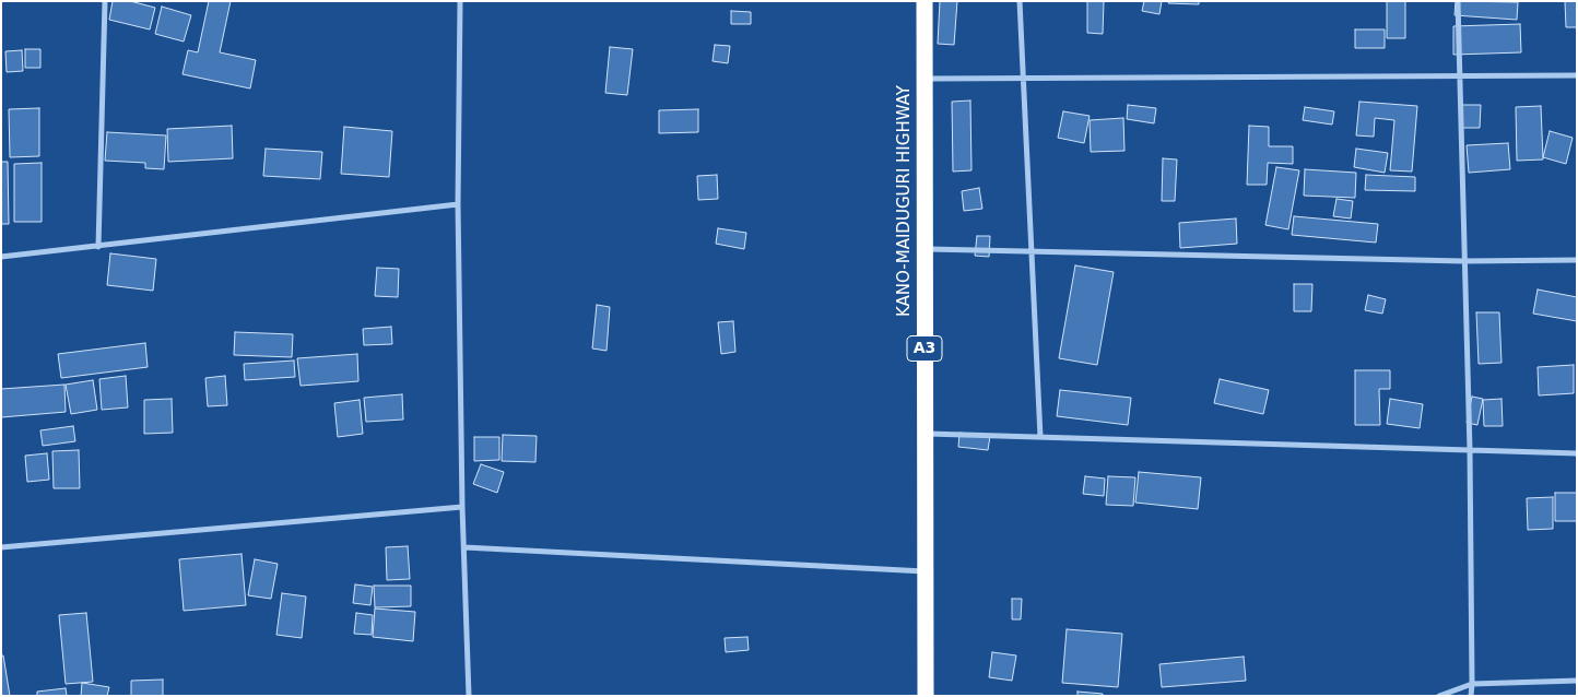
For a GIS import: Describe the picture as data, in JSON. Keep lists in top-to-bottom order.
{
  "streets": {
    "highway": ["KANO-MAIDUGURI HIGHWAY", "A3"]
  }
}
